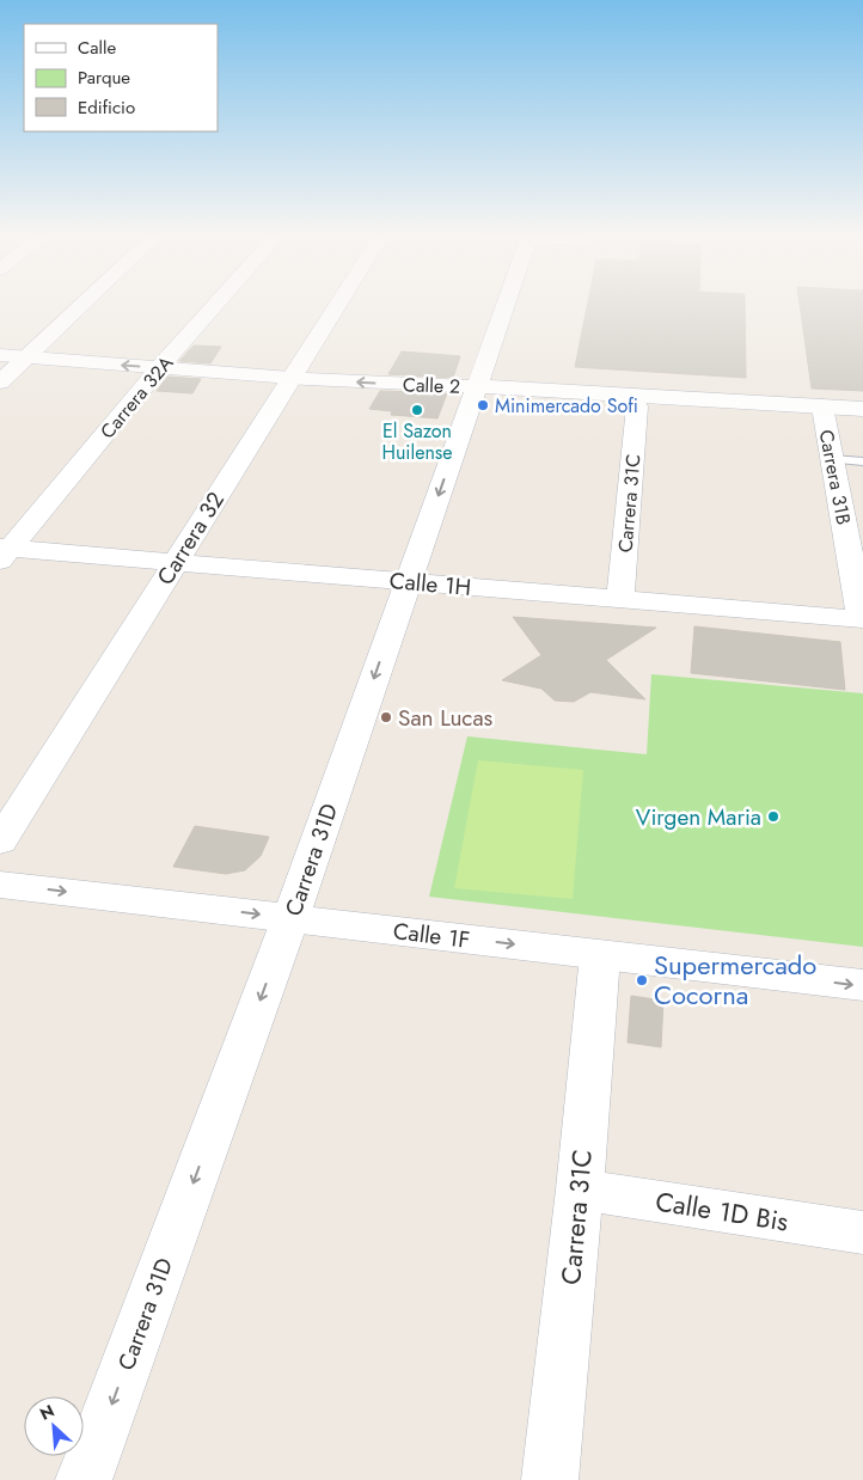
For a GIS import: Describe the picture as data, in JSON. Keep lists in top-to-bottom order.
{
  "streets": {
    "street": [
      "Calle 2",
      "Carrera 32A",
      "Carrera 31B",
      "Carrera 31C",
      "Carrera 32",
      "Calle 1H",
      "Carrera 31D",
      "Calle 1F",
      "Calle 1D Bis"
    ]
  },
  "crossings": [
    ["Calle 2", "Carrera 32A"],
    ["Calle 2", "Carrera 31B"],
    ["Calle 2", "Carrera 31C"],
    ["Calle 2", "Carrera 32"],
    ["Calle 2", "Carrera 31D"],
    ["Carrera 32A", "Calle 1H"],
    ["Carrera 31B", "Calle 1H"],
    ["Carrera 31C", "Calle 1H"],
    ["Carrera 31C", "Calle 1F"],
    ["Carrera 31C", "Calle 1D Bis"],
    ["Carrera 32", "Calle 1H"],
    ["Calle 1H", "Carrera 31D"],
    ["Carrera 31D", "Calle 1F"]
  ],
  "one_way": ["Carrera 31D", "Calle 1F"],
  "places": [
    "Minimercado Sofi",
    "El Sazon Huilense",
    "San Lucas",
    "Virgen Maria",
    "Supermercado Cocorna"
  ],
  "legend": ["Calle", "Parque", "Edificio"],
  "north": "top left"
}
